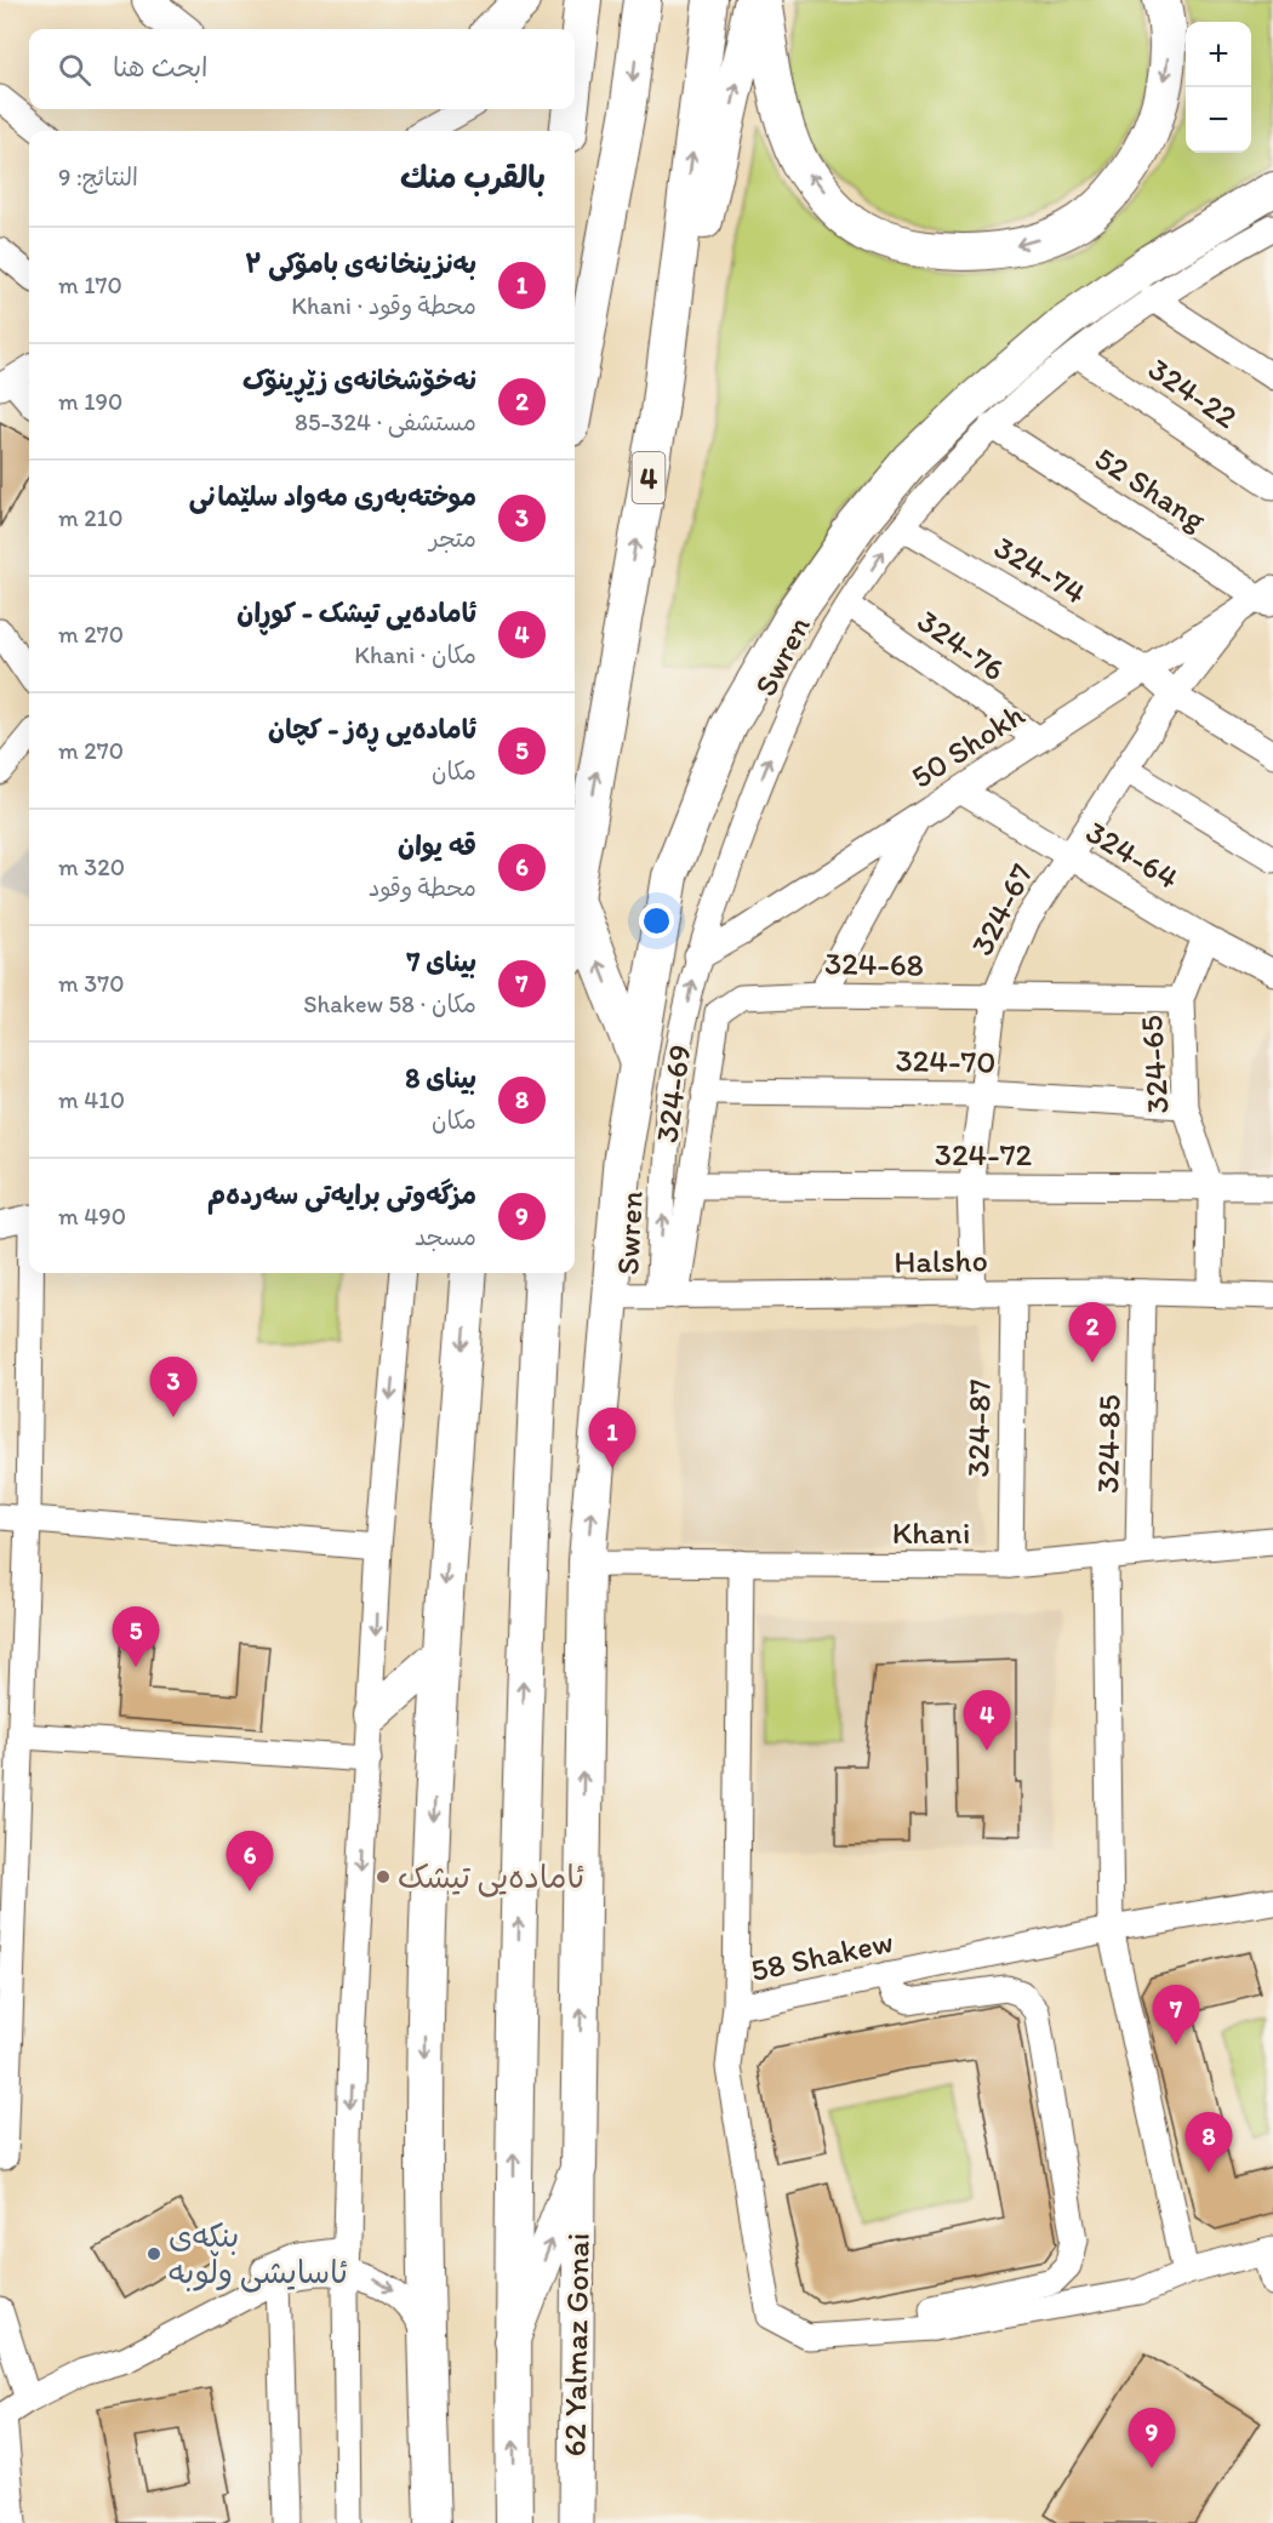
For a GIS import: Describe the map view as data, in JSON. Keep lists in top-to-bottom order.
{
  "streets": {
    "highway": ["4"],
    "main road": ["62 Yalmaz Gonai"],
    "street": [
      "324-22",
      "52 Shang",
      "324-74",
      "324-76",
      "Swren",
      "50 Shokh",
      "324-64",
      "324-67",
      "324-68",
      "324-70",
      "324-65",
      "324-69",
      "324-72",
      "Halsho",
      "324-87",
      "324-85",
      "Khani",
      "58 Shakew"
    ]
  },
  "crossings": [
    ["324-22", "Swren"],
    ["52 Shang", "Swren"],
    ["52 Shang", "50 Shokh"],
    ["52 Shang", "324-67"],
    ["324-74", "Swren"],
    ["324-74", "50 Shokh"],
    ["324-74", "324-67"],
    ["324-76", "Swren"],
    ["324-76", "50 Shokh"],
    ["Swren", "50 Shokh"],
    ["Swren", "324-69"],
    ["Swren", "Halsho"],
    ["50 Shokh", "324-64"],
    ["50 Shokh", "324-67"],
    ["324-64", "324-67"],
    ["324-64", "324-65"],
    ["324-67", "324-68"],
    ["324-67", "324-70"],
    ["324-67", "324-72"],
    ["324-67", "Halsho"],
    ["324-68", "324-65"],
    ["324-68", "324-69"],
    ["324-70", "324-65"],
    ["324-70", "324-69"],
    ["324-65", "324-72"],
    ["324-65", "Halsho"],
    ["324-69", "324-72"],
    ["324-69", "Halsho"],
    ["Halsho", "324-87"],
    ["Halsho", "324-85"],
    ["324-87", "Khani"],
    ["324-85", "Khani"],
    ["Khani", "58 Shakew"]
  ],
  "one_way": ["Swren"],
  "places": ["ئامادەیی تیشک", "بنکەی ئاسایشی وڵوبە"],
  "page": {
    "map_buttons": ["+", "−"],
    "search": "ابحث هنا",
    "heading": ["بالقرب منك", "النتائج: 9"],
    "list": [
      {
        "mark": "1",
        "name": "بەنزینخانەی بامۆکی ٣",
        "note": "محطة وقود · Khani",
        "value": "170 m"
      },
      {
        "mark": "2",
        "name": "نەخۆشخانەی زێڕینۆک",
        "note": "مستشفى · 324-85",
        "value": "190 m"
      },
      {
        "mark": "3",
        "name": "موختەبەری مەواد سلێمانی",
        "note": "متجر",
        "value": "210 m"
      },
      {
        "mark": "4",
        "name": "ئامادەیی تیشک - کوڕان",
        "note": "مكان · Khani",
        "value": "270 m"
      },
      {
        "mark": "5",
        "name": "ئامادەیی ڕەز - کچان",
        "note": "مكان",
        "value": "270 m"
      },
      {
        "mark": "6",
        "name": "قه یوان",
        "note": "محطة وقود",
        "value": "320 m"
      },
      {
        "mark": "7",
        "name": "بيناى 7",
        "note": "مكان · 58 Shakew",
        "value": "370 m"
      },
      {
        "mark": "8",
        "name": "بيناى 8",
        "note": "مكان",
        "value": "410 m"
      },
      {
        "mark": "9",
        "name": "مزگەوتی برایەتی سەردەم",
        "note": "مسجد",
        "value": "490 m"
      }
    ],
    "pins": [
      "2",
      "3",
      "1",
      "5",
      "4",
      "6",
      "7",
      "8",
      "9"
    ]
  }
}
